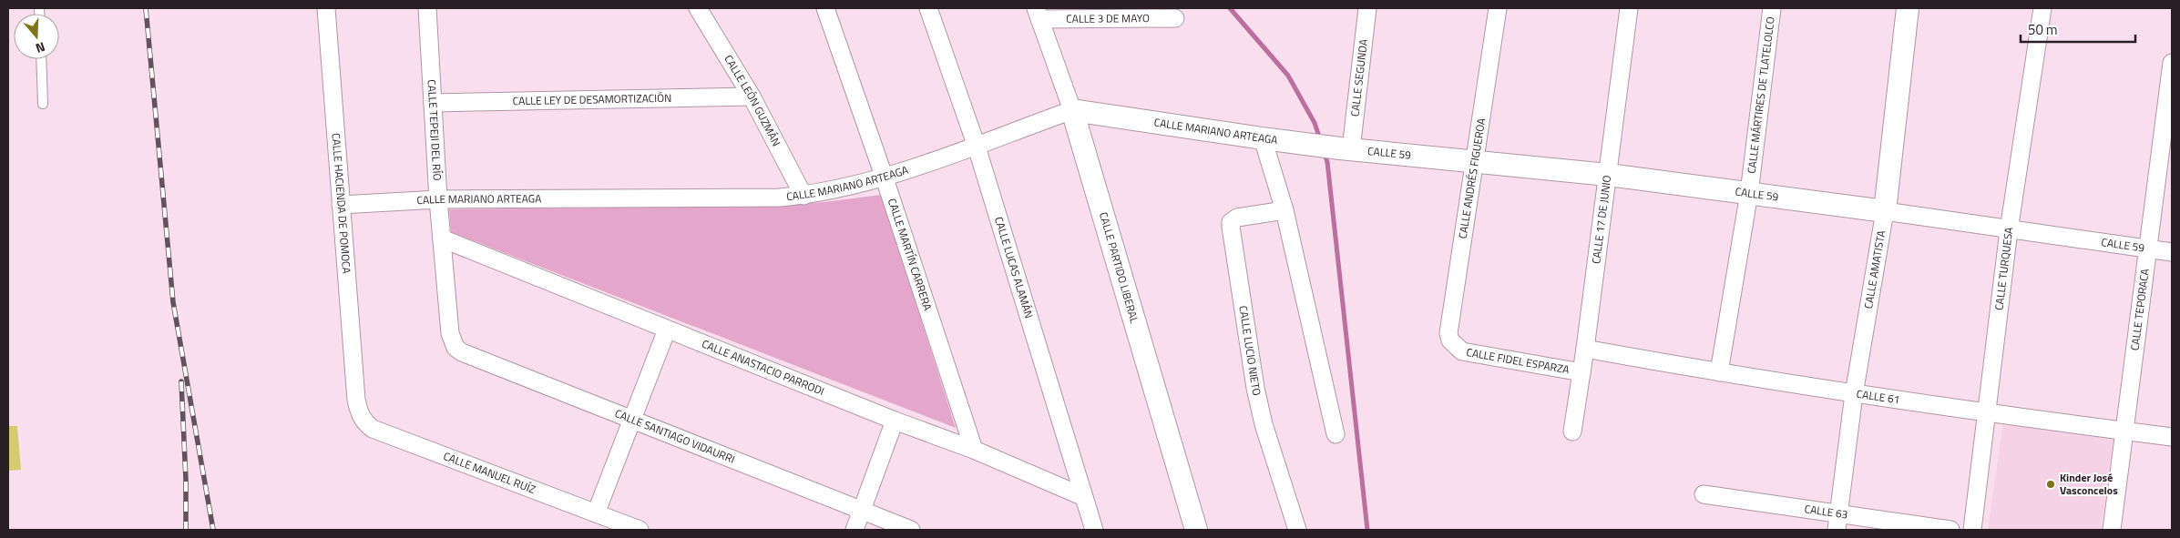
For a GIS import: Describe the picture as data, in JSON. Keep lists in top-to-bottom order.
{
  "streets": {
    "street": [
      "CALLE 3 DE MAYO",
      "CALLE SEGUNDA",
      "CALLE MÁRTIRES DE TLATELOLCO",
      "CALLE LEY DE DESAMORTIZACIÓN",
      "CALLE LEÓN GUZMÁN",
      "CALLE TEPEJI DEL RÍO",
      "CALLE MARIANO ARTEAGA",
      "CALLE 59",
      "CALLE ANDRÉS FIGUEROA",
      "CALLE HACIENDA DE POMOCA",
      "CALLE 17 DE JUNIO",
      "CALLE MARTÍN CARRERA",
      "CALLE PARTIDO LIBERAL",
      "CALLE LUCAS ALAMÁN",
      "CALLE TURQUESA",
      "CALLE AMATISTA",
      "CALLE TEPORACA",
      "CALLE LUCIO NIETO",
      "CALLE FIDEL ESPARZA",
      "CALLE ANASTACIO PARRODI",
      "CALLE 61",
      "CALLE SANTIAGO VIDAURRI",
      "CALLE MANUEL RUÍZ",
      "CALLE 63"
    ]
  },
  "crossings": [
    ["CALLE 3 DE MAYO", "CALLE PARTIDO LIBERAL"],
    ["CALLE SEGUNDA", "CALLE MARIANO ARTEAGA"],
    ["CALLE SEGUNDA", "CALLE 59"],
    ["CALLE MÁRTIRES DE TLATELOLCO", "CALLE 59"],
    ["CALLE MÁRTIRES DE TLATELOLCO", "CALLE 61"],
    ["CALLE LEY DE DESAMORTIZACIÓN", "CALLE LEÓN GUZMÁN"],
    ["CALLE LEY DE DESAMORTIZACIÓN", "CALLE TEPEJI DEL RÍO"],
    ["CALLE LEÓN GUZMÁN", "CALLE MARIANO ARTEAGA"],
    ["CALLE TEPEJI DEL RÍO", "CALLE MARIANO ARTEAGA"],
    ["CALLE TEPEJI DEL RÍO", "CALLE ANASTACIO PARRODI"],
    ["CALLE TEPEJI DEL RÍO", "CALLE SANTIAGO VIDAURRI"],
    ["CALLE MARIANO ARTEAGA", "CALLE 59"],
    ["CALLE MARIANO ARTEAGA", "CALLE HACIENDA DE POMOCA"],
    ["CALLE MARIANO ARTEAGA", "CALLE MARTÍN CARRERA"],
    ["CALLE MARIANO ARTEAGA", "CALLE PARTIDO LIBERAL"],
    ["CALLE MARIANO ARTEAGA", "CALLE LUCAS ALAMÁN"],
    ["CALLE 59", "CALLE ANDRÉS FIGUEROA"],
    ["CALLE 59", "CALLE 17 DE JUNIO"],
    ["CALLE 59", "CALLE TURQUESA"],
    ["CALLE 59", "CALLE AMATISTA"],
    ["CALLE 59", "CALLE TEPORACA"],
    ["CALLE ANDRÉS FIGUEROA", "CALLE FIDEL ESPARZA"],
    ["CALLE HACIENDA DE POMOCA", "CALLE MANUEL RUÍZ"],
    ["CALLE 17 DE JUNIO", "CALLE FIDEL ESPARZA"],
    ["CALLE 17 DE JUNIO", "CALLE 61"],
    ["CALLE MARTÍN CARRERA", "CALLE ANASTACIO PARRODI"],
    ["CALLE LUCAS ALAMÁN", "CALLE ANASTACIO PARRODI"],
    ["CALLE TURQUESA", "CALLE 61"],
    ["CALLE AMATISTA", "CALLE 61"],
    ["CALLE AMATISTA", "CALLE 63"],
    ["CALLE TEPORACA", "CALLE 61"]
  ],
  "places": ["Kinder José Vasconcelos"],
  "scale_bar": "50 m",
  "north": "bottom"
}
